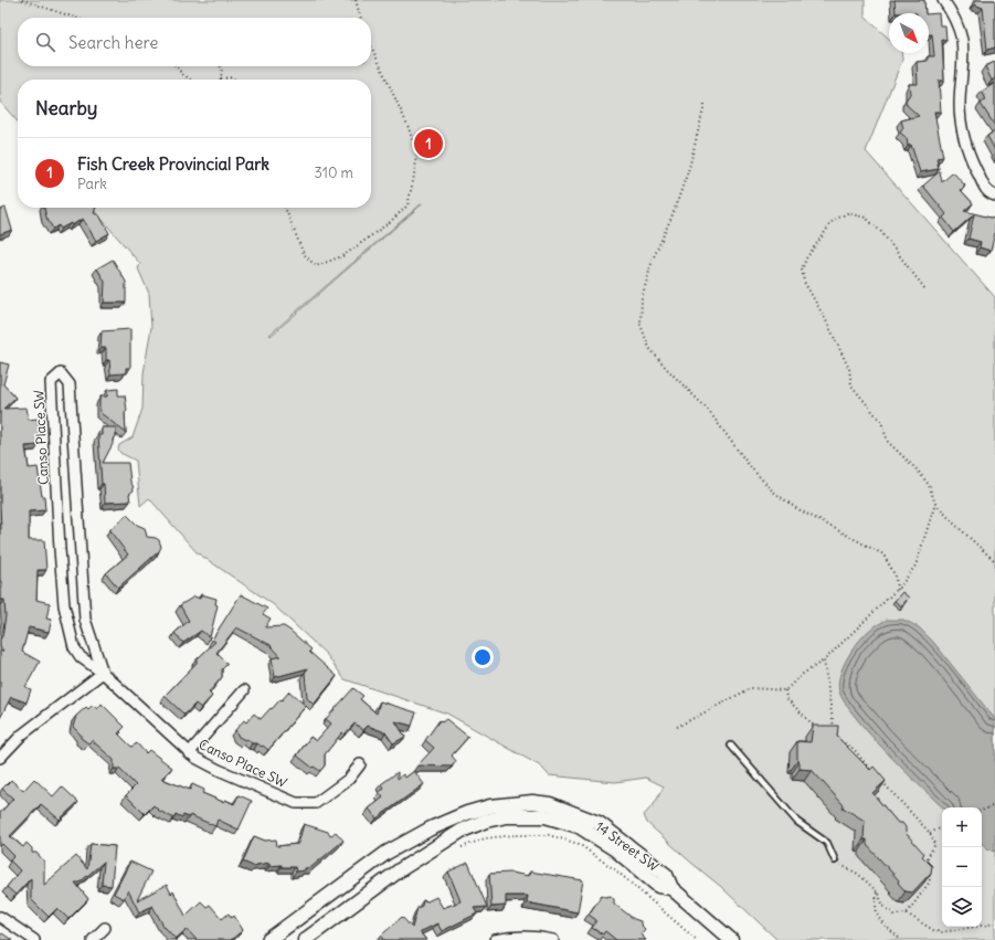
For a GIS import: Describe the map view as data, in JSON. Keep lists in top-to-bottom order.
{
  "streets": {
    "main road": ["14 Street SW"],
    "street": ["Canso Place SW"]
  },
  "north": "bottom right",
  "page": {
    "search": "Search here",
    "heading": "Nearby",
    "pins": "1",
    "list": [
      {
        "mark": "1",
        "name": "Fish Creek Provincial Park",
        "note": "Park",
        "value": "310 m"
      }
    ],
    "map_buttons": ["+", "−"]
  }
}
